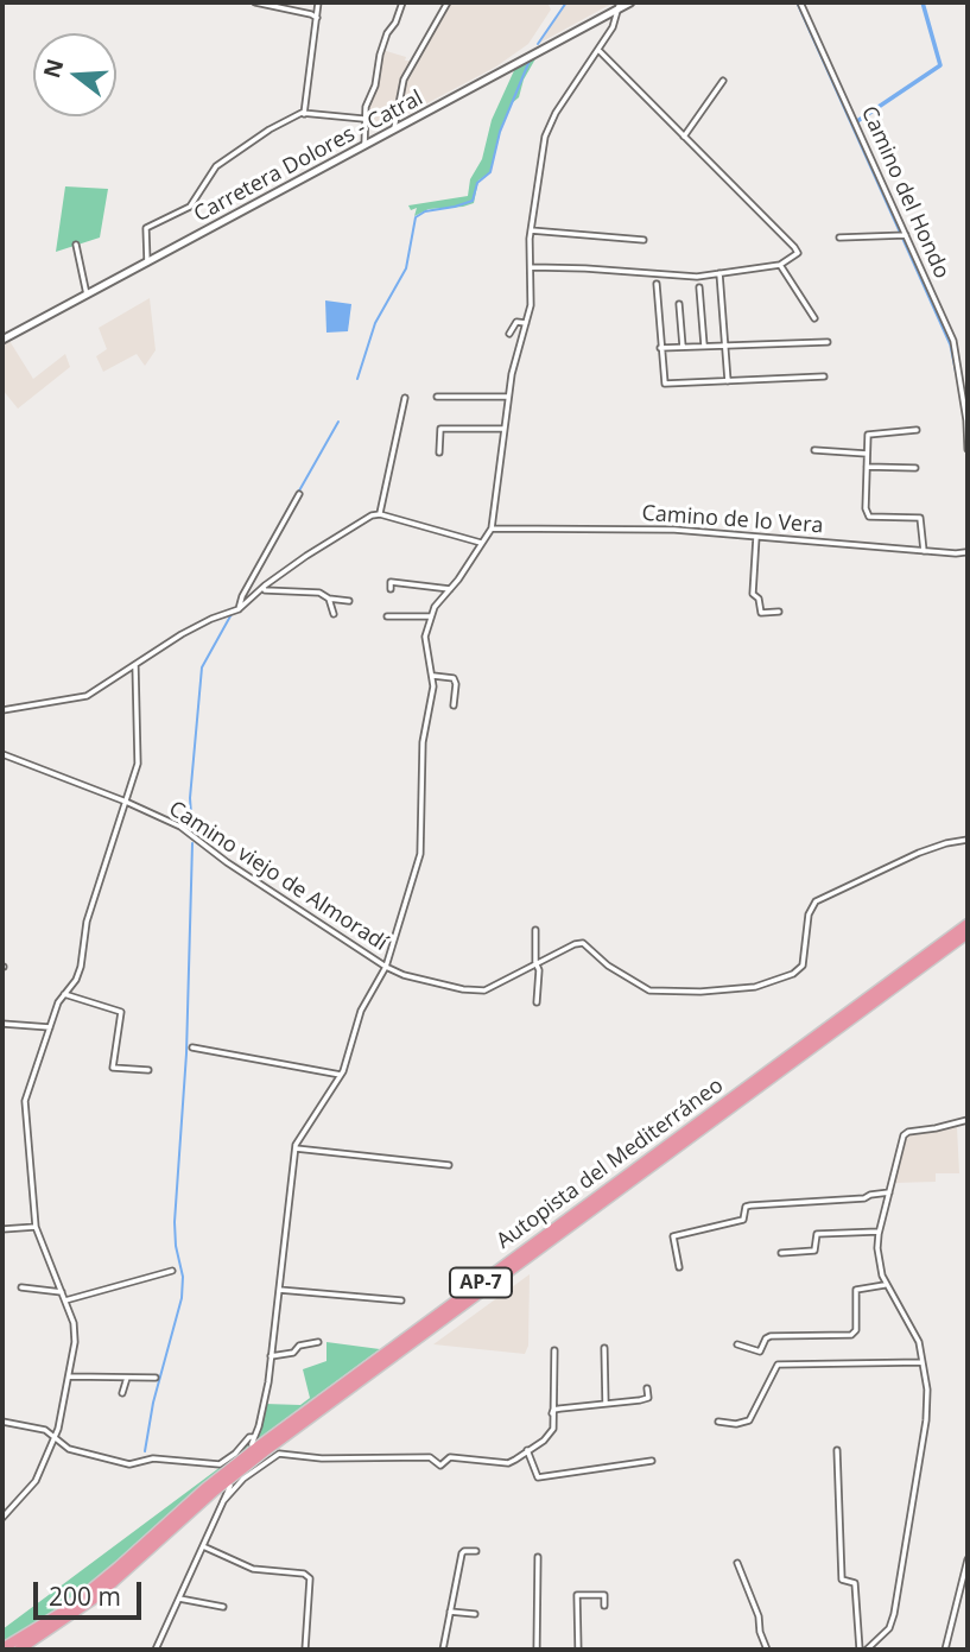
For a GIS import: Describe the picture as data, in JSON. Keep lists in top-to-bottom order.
{
  "streets": {
    "highway": ["Autopista del Mediterráneo", "AP-7"],
    "street": [
      "Carretera Dolores - Catral",
      "Camino del Hondo",
      "Camino de lo Vera",
      "Camino viejo de Almoradí"
    ]
  },
  "scale_bar": "200 m",
  "north": "left"
}
